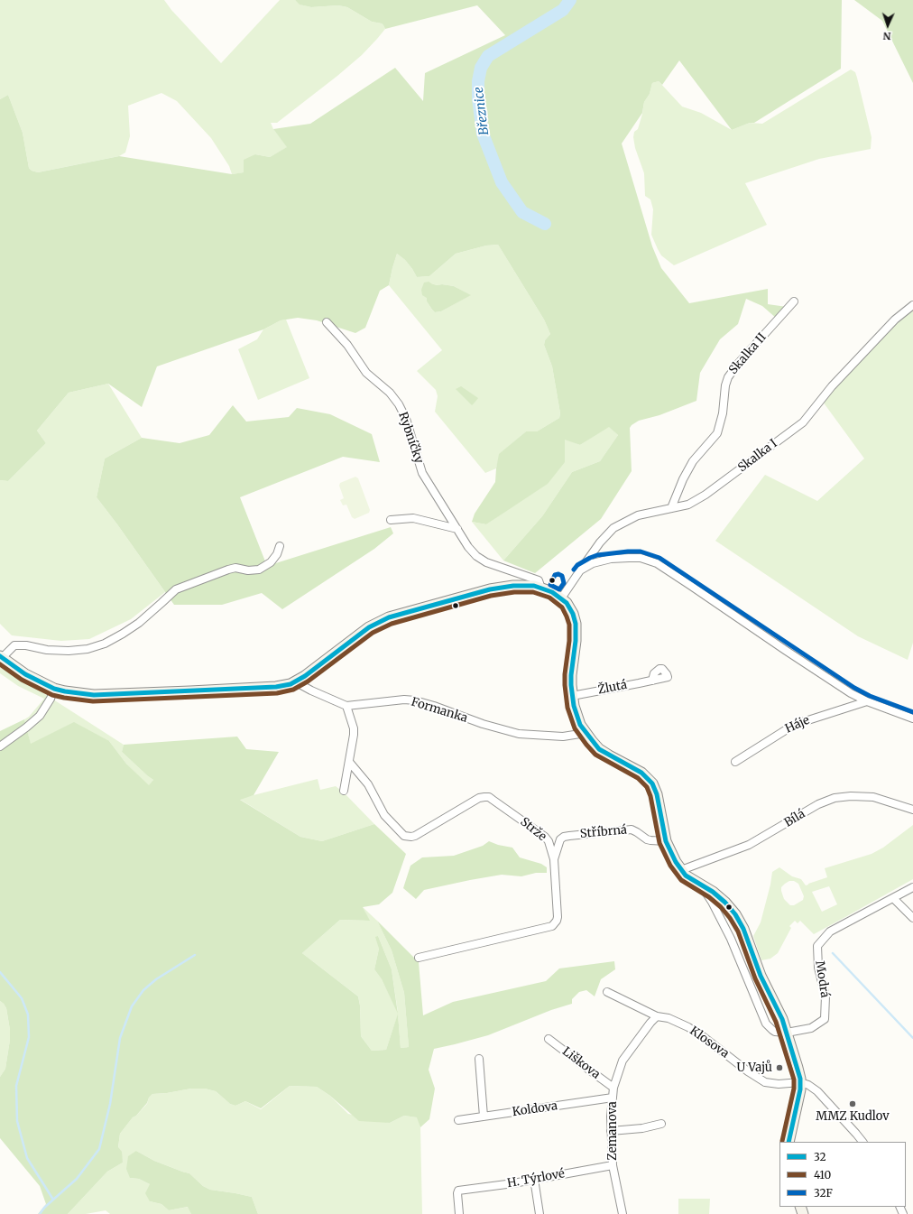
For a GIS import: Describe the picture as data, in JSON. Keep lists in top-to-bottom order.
{
  "streets": {
    "street": [
      "Skalka II",
      "Rybníčky",
      "Skalka I",
      "Žlutá",
      "Formanka",
      "Háje",
      "Bílá",
      "Strže",
      "Stříbrná",
      "Modrá",
      "Klosova",
      "Liškova",
      "Koldova",
      "Zemanova",
      "H. Týrlové"
    ]
  },
  "crossings": [
    ["Skalka II", "Skalka I"],
    ["Strže", "Stříbrná"],
    ["Klosova", "Zemanova"],
    ["Liškova", "Zemanova"],
    ["Koldova", "Zemanova"],
    ["Zemanova", "H. Týrlové"]
  ],
  "water": ["Březnice"],
  "places": ["U Vajů", "MMZ Kudlov"],
  "lines": ["transit line 32F", "transit line 32", "transit line 410"],
  "legend": ["32", "410", "32F"],
  "north": "bottom"
}
